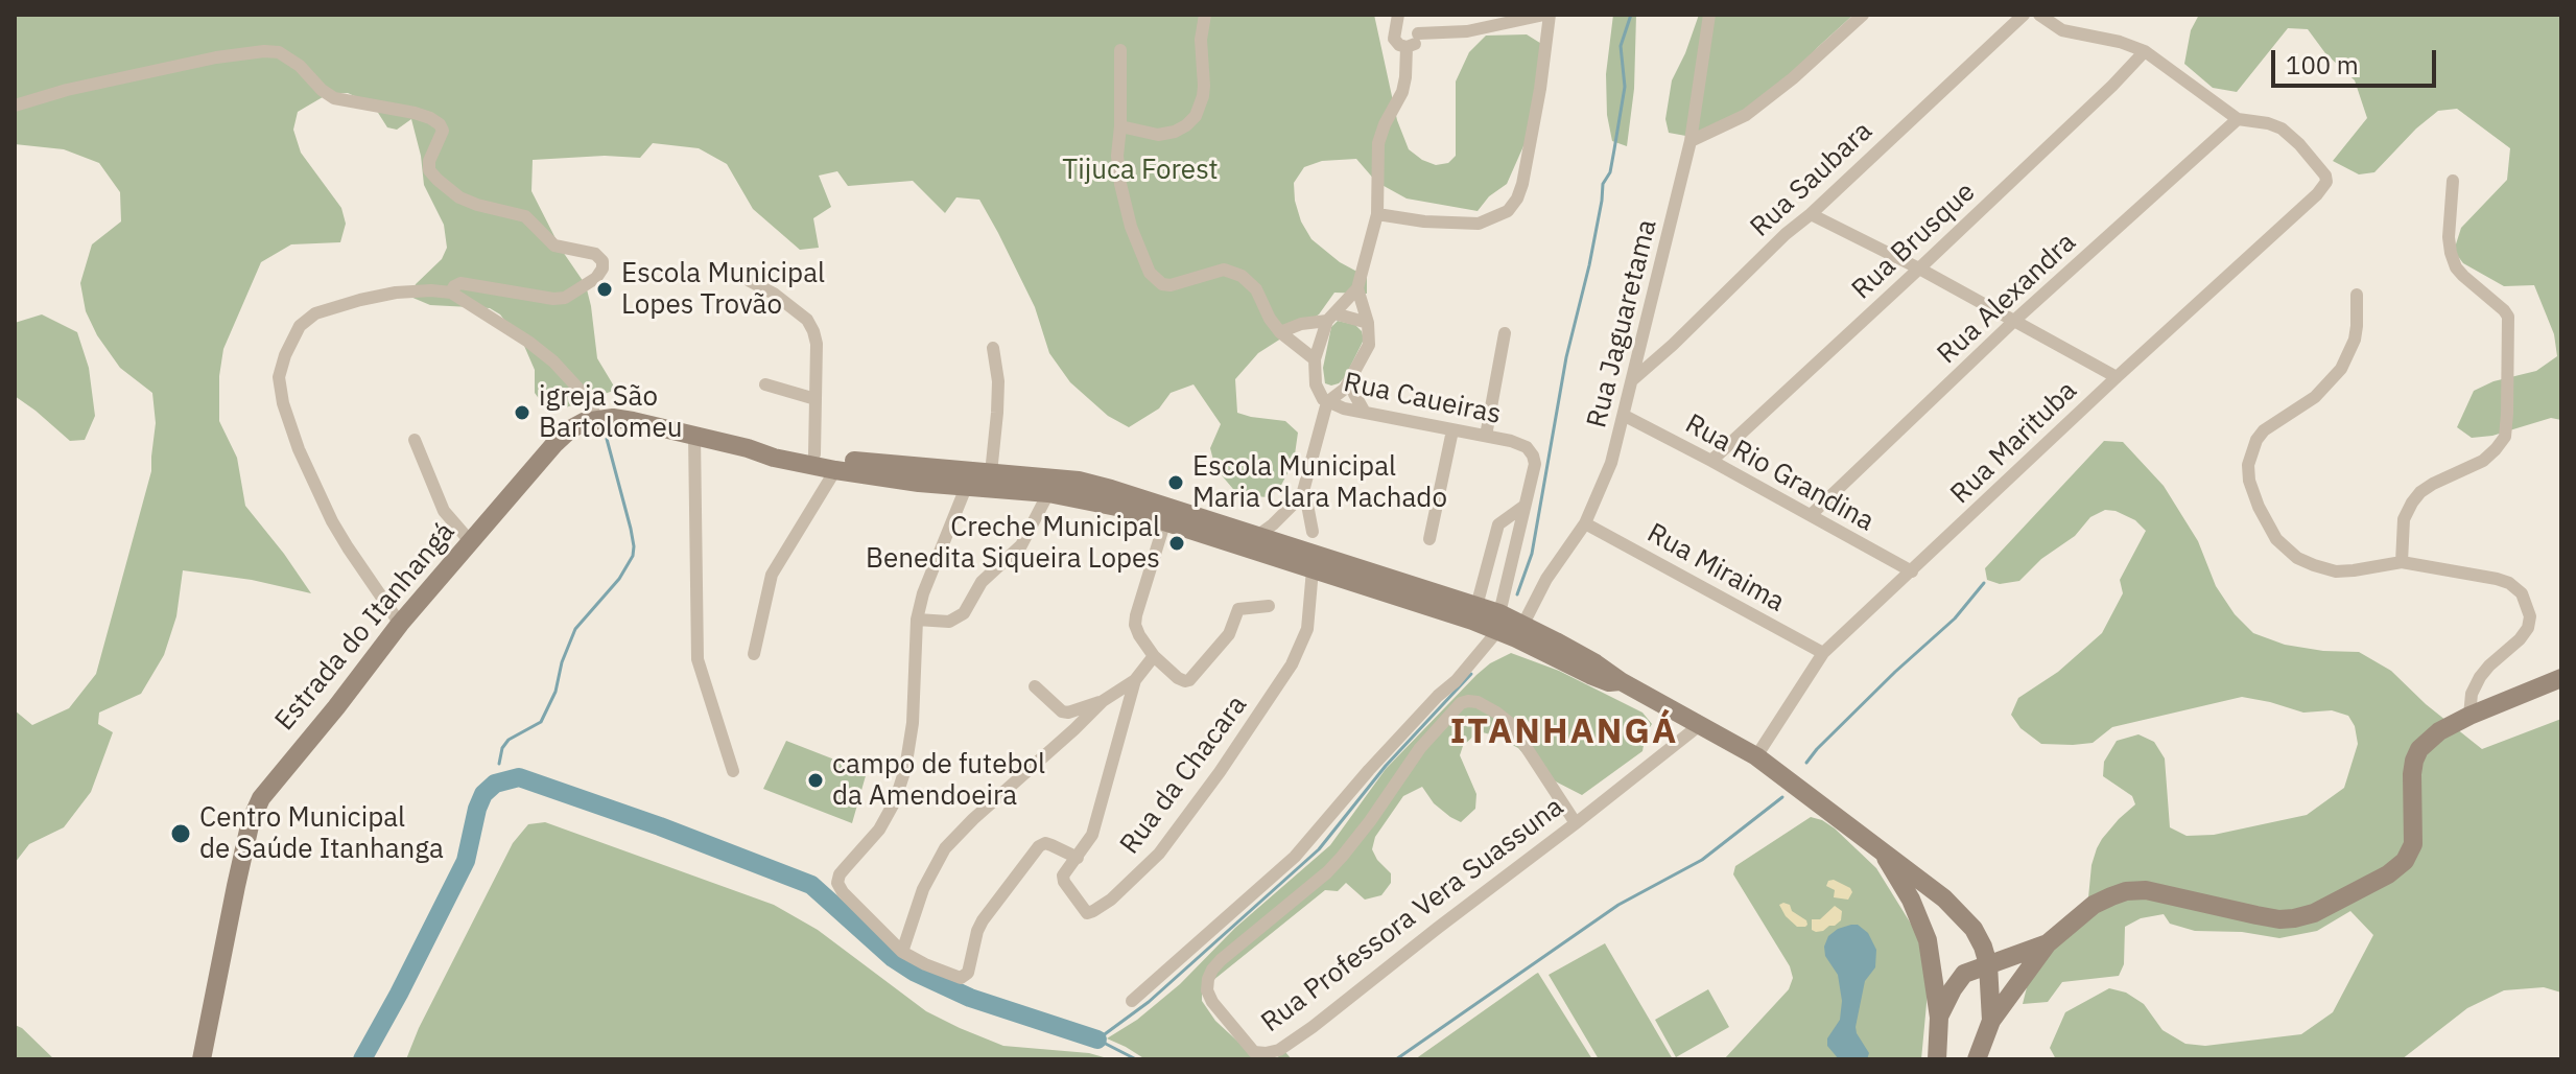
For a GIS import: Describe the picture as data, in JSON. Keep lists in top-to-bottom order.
{
  "streets": {
    "main road": ["Estrada do Itanhangá"],
    "street": [
      "Rua Saubara",
      "Rua Brusque",
      "Rua Alexandra",
      "Rua Jaguaretama",
      "Rua Caueiras",
      "Rua Marituba",
      "Rua Rio Grandina",
      "Rua Miraima",
      "Rua da Chacara",
      "Rua Professora Vera Suassuna"
    ]
  },
  "crossings": [
    ["Rua Saubara", "Rua Jaguaretama"],
    ["Rua Brusque", "Rua Rio Grandina"],
    ["Rua Alexandra", "Rua Marituba"],
    ["Rua Alexandra", "Rua Rio Grandina"],
    ["Rua Jaguaretama", "Rua Rio Grandina"],
    ["Rua Jaguaretama", "Rua Miraima"],
    ["Rua Marituba", "Rua Rio Grandina"],
    ["Rua Marituba", "Rua Miraima"]
  ],
  "districts": ["ITANHANGÁ"],
  "parks": ["Tijuca Forest"],
  "places": [
    "Escola Municipal Lopes Trovão",
    "igreja São Bartolomeu",
    "Escola Municipal Maria Clara Machado",
    "Creche Municipal Benedita Siqueira Lopes",
    "campo de futebol da Amendoeira",
    "Centro Municipal de Saúde Itanhanga"
  ],
  "scale_bar": "100 m"
}
